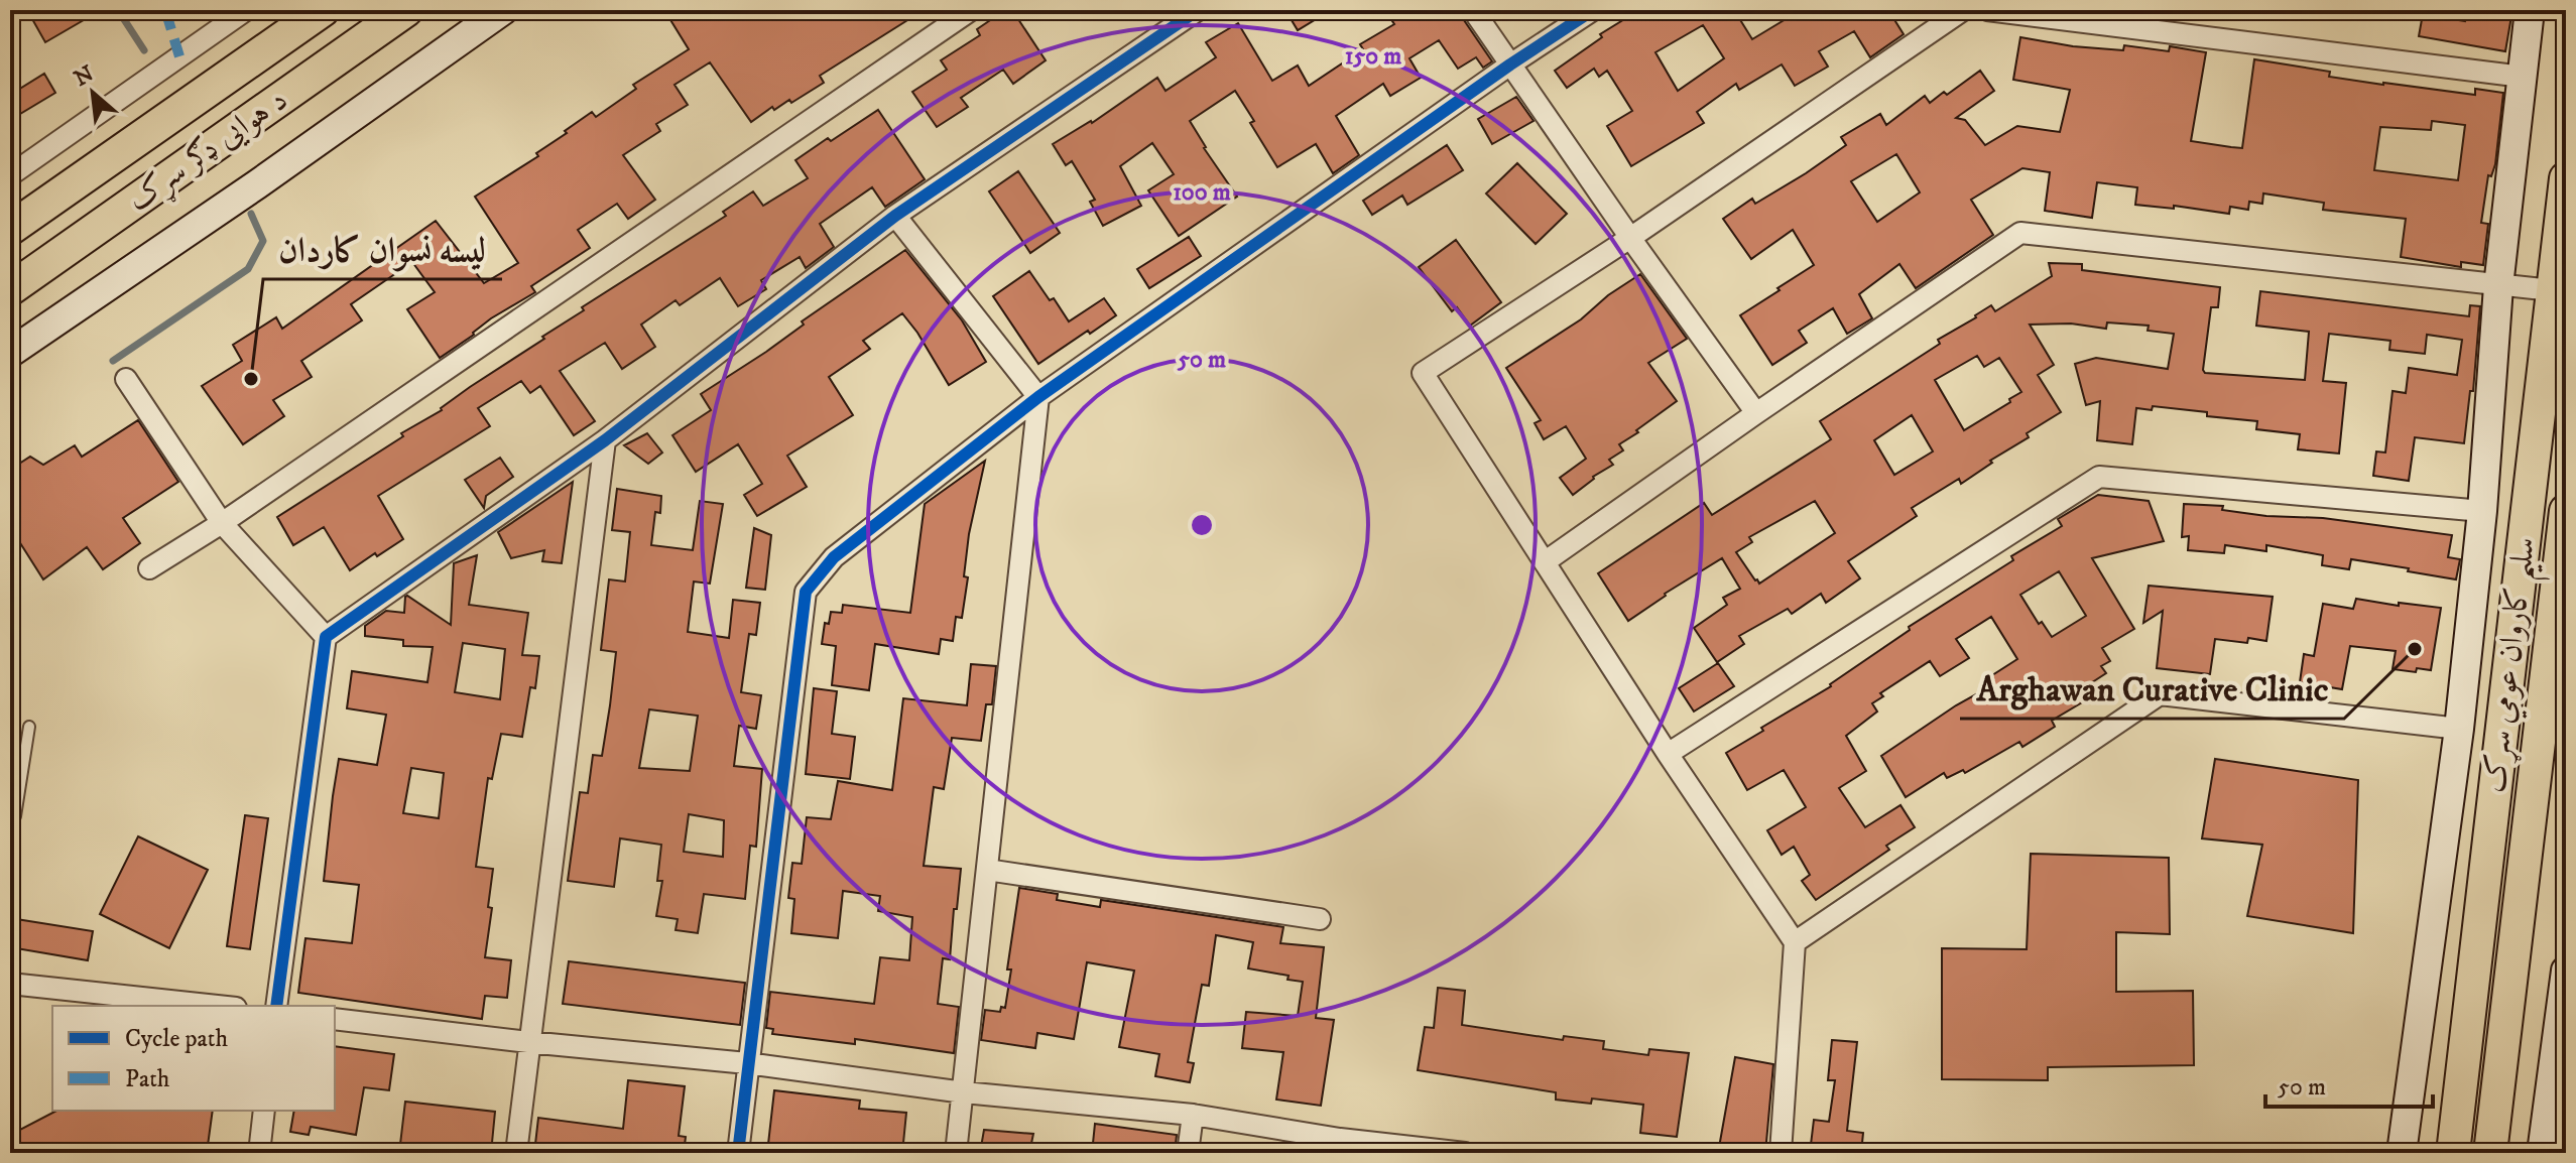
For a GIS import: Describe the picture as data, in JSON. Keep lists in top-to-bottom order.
{
  "streets": {
    "main road": ["د هوایی ډګر سړک", "سلیم کاروان عومي سړک"]
  },
  "places": ["لیسه نسوان کاردان", "Arghawan Curative Clinic"],
  "legend": ["Cycle path", "Path"],
  "scale_bar": "50 m",
  "north": "top left",
  "rings": ["150 m", "100 m", "50 m"]
}
